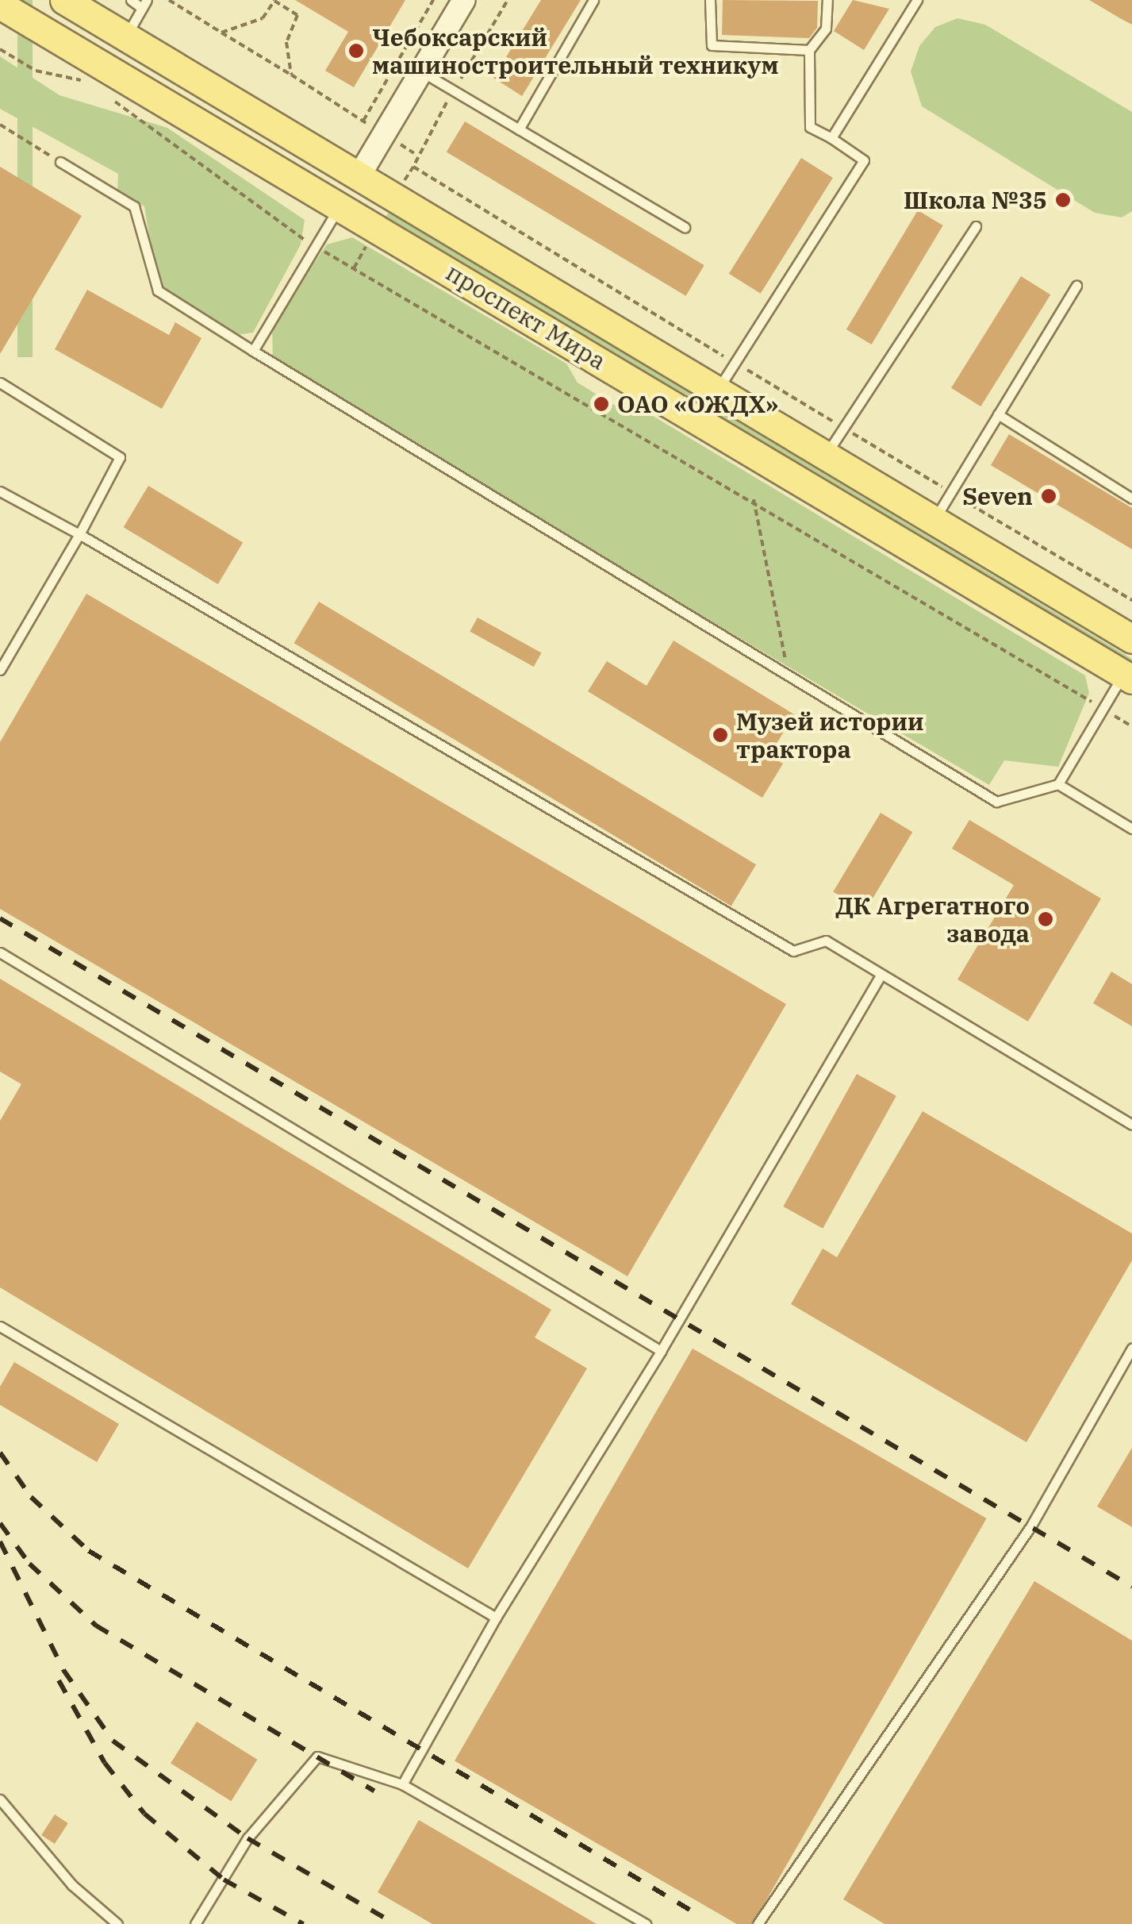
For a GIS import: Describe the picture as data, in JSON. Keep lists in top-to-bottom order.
{
  "streets": {
    "main road": ["проспект Мира"]
  },
  "places": [
    "Чебоксарский машиностроительный техникум",
    "Школа №35",
    "ОАО «ОЖДХ»",
    "Seven",
    "Музей истории трактора",
    "ДК Агрегатного завода"
  ]
}
